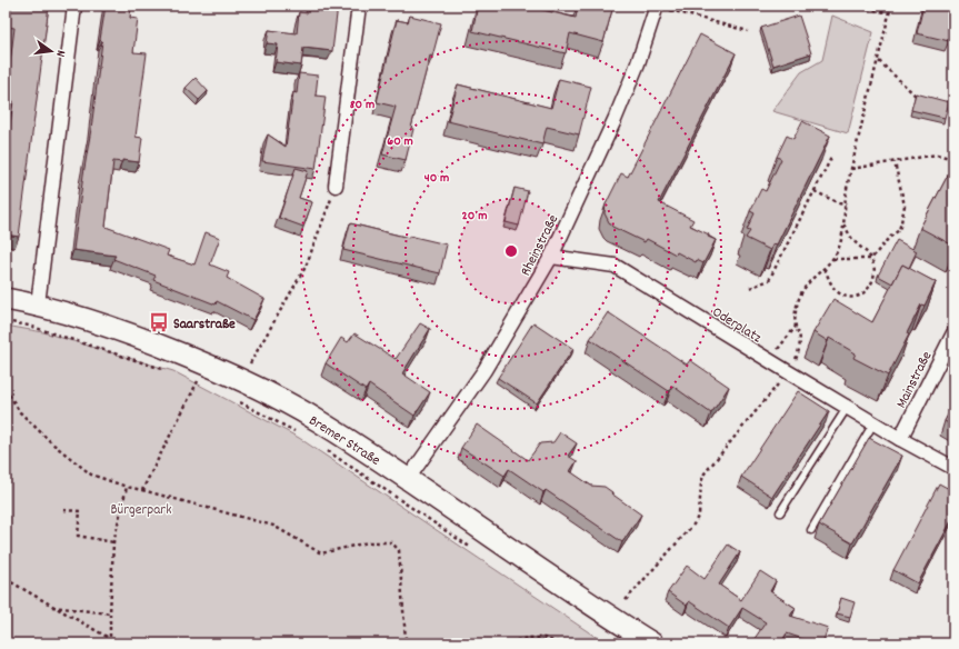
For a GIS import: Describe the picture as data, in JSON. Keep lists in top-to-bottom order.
{
  "streets": {
    "main road": ["Bremer Straße"],
    "street": ["Rheinstraße", "Oderplatz", "Mainstraße"]
  },
  "crossings": [
    ["Rheinstraße", "Oderplatz"],
    ["Rheinstraße", "Bremer Straße"],
    ["Oderplatz", "Mainstraße"]
  ],
  "parks": ["Bürgerpark"],
  "places": {
    "bus stop": ["Saarstraße"]
  },
  "north": "right",
  "rings": [
    "80 m",
    "60 m",
    "40 m",
    "20 m"
  ]
}
